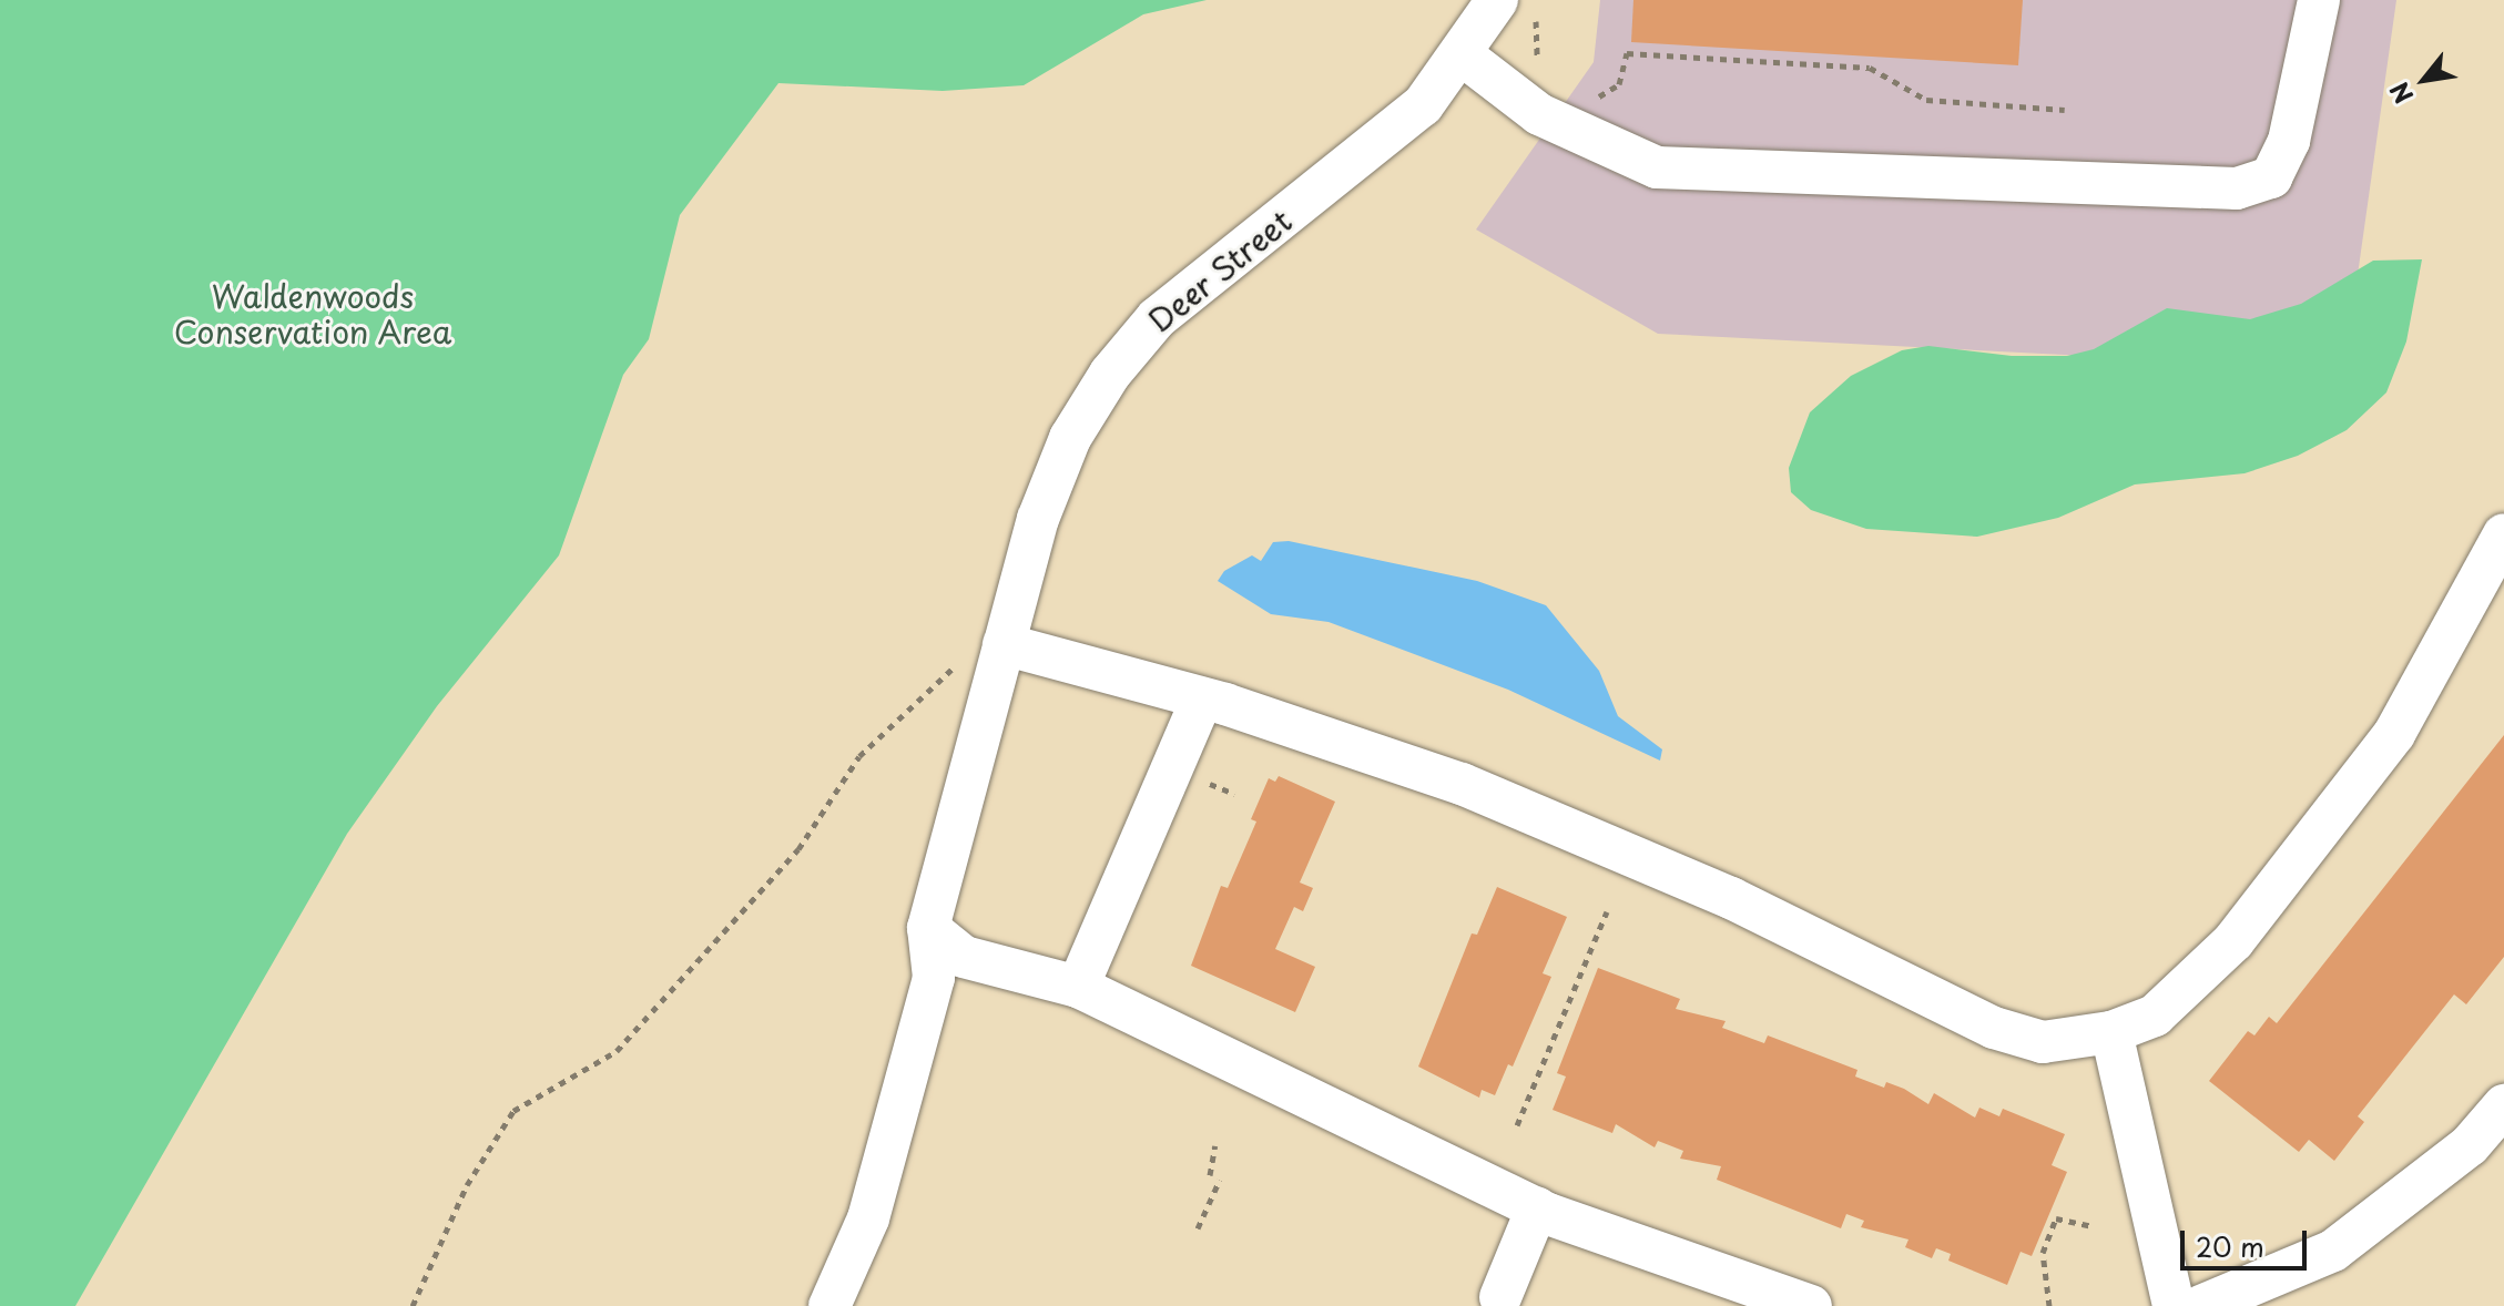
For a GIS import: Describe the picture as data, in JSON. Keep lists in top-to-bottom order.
{
  "streets": {
    "street": ["Deer Street"]
  },
  "parks": ["Waldenwoods Conservation Area"],
  "scale_bar": "20 m",
  "north": "bottom left"
}
